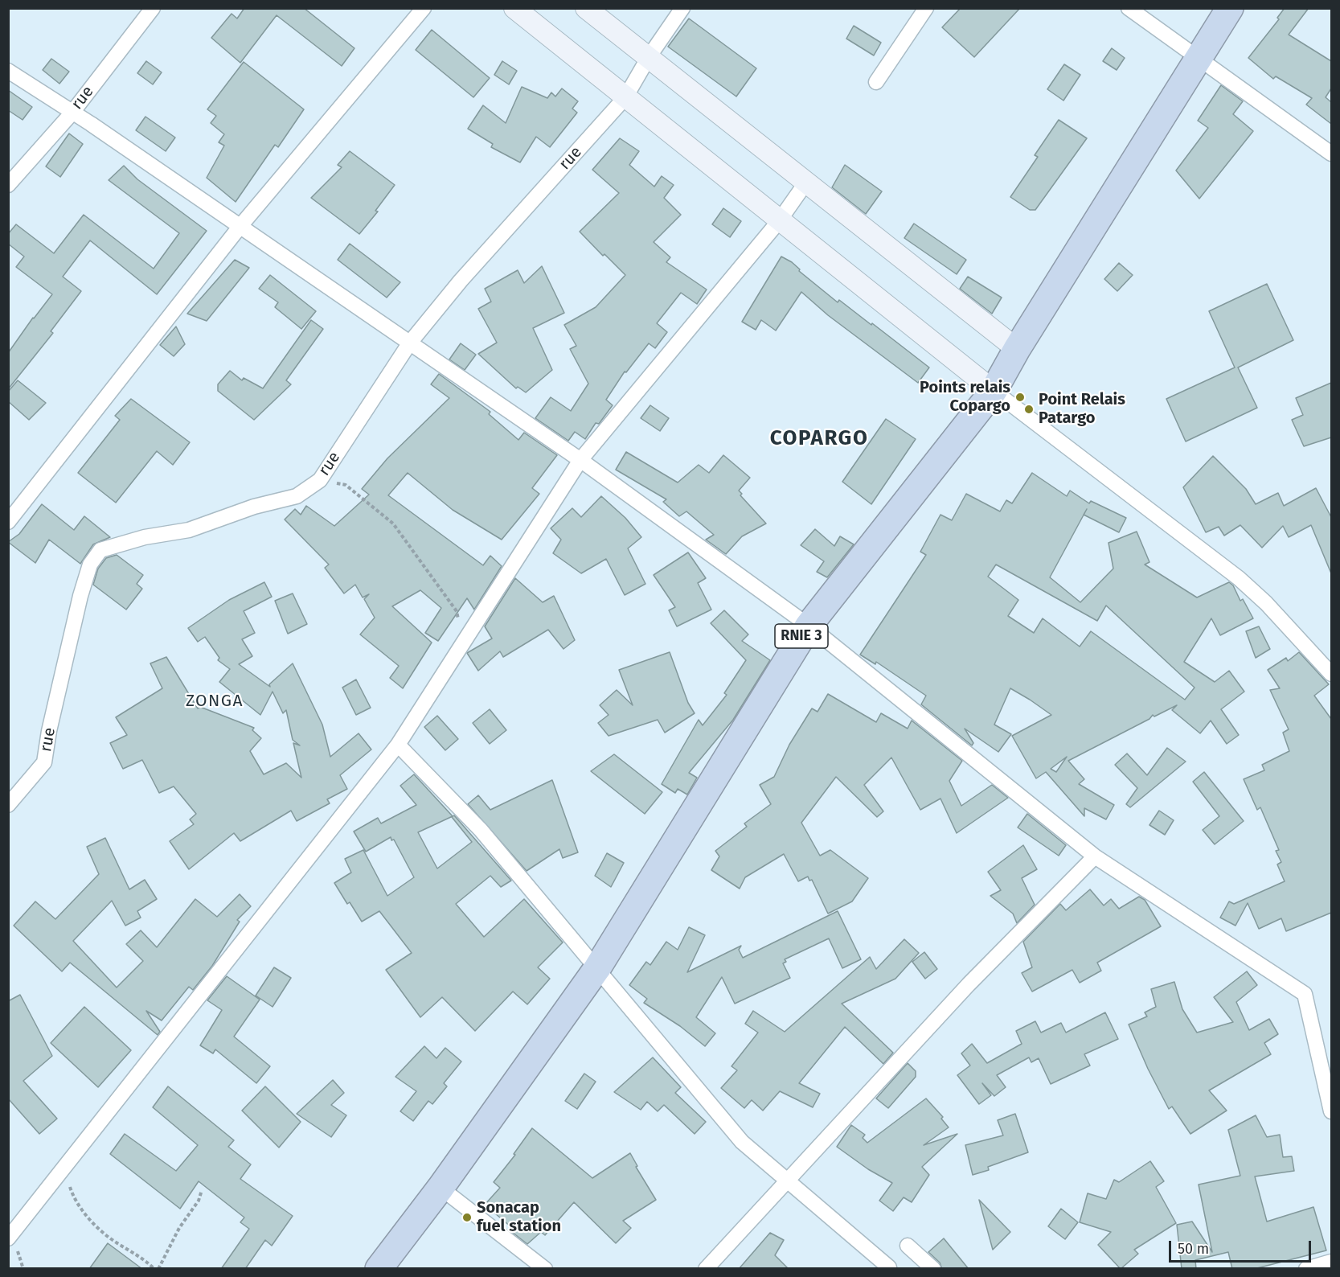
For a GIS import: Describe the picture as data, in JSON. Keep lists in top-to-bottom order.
{
  "streets": {
    "highway": ["RNIE 3"],
    "street": ["rue"]
  },
  "districts": ["COPARGO", "ZONGA"],
  "places": ["Points relais Copargo", "Point Relais Patargo", "Sonacap fuel station"],
  "scale_bar": "50 m"
}
